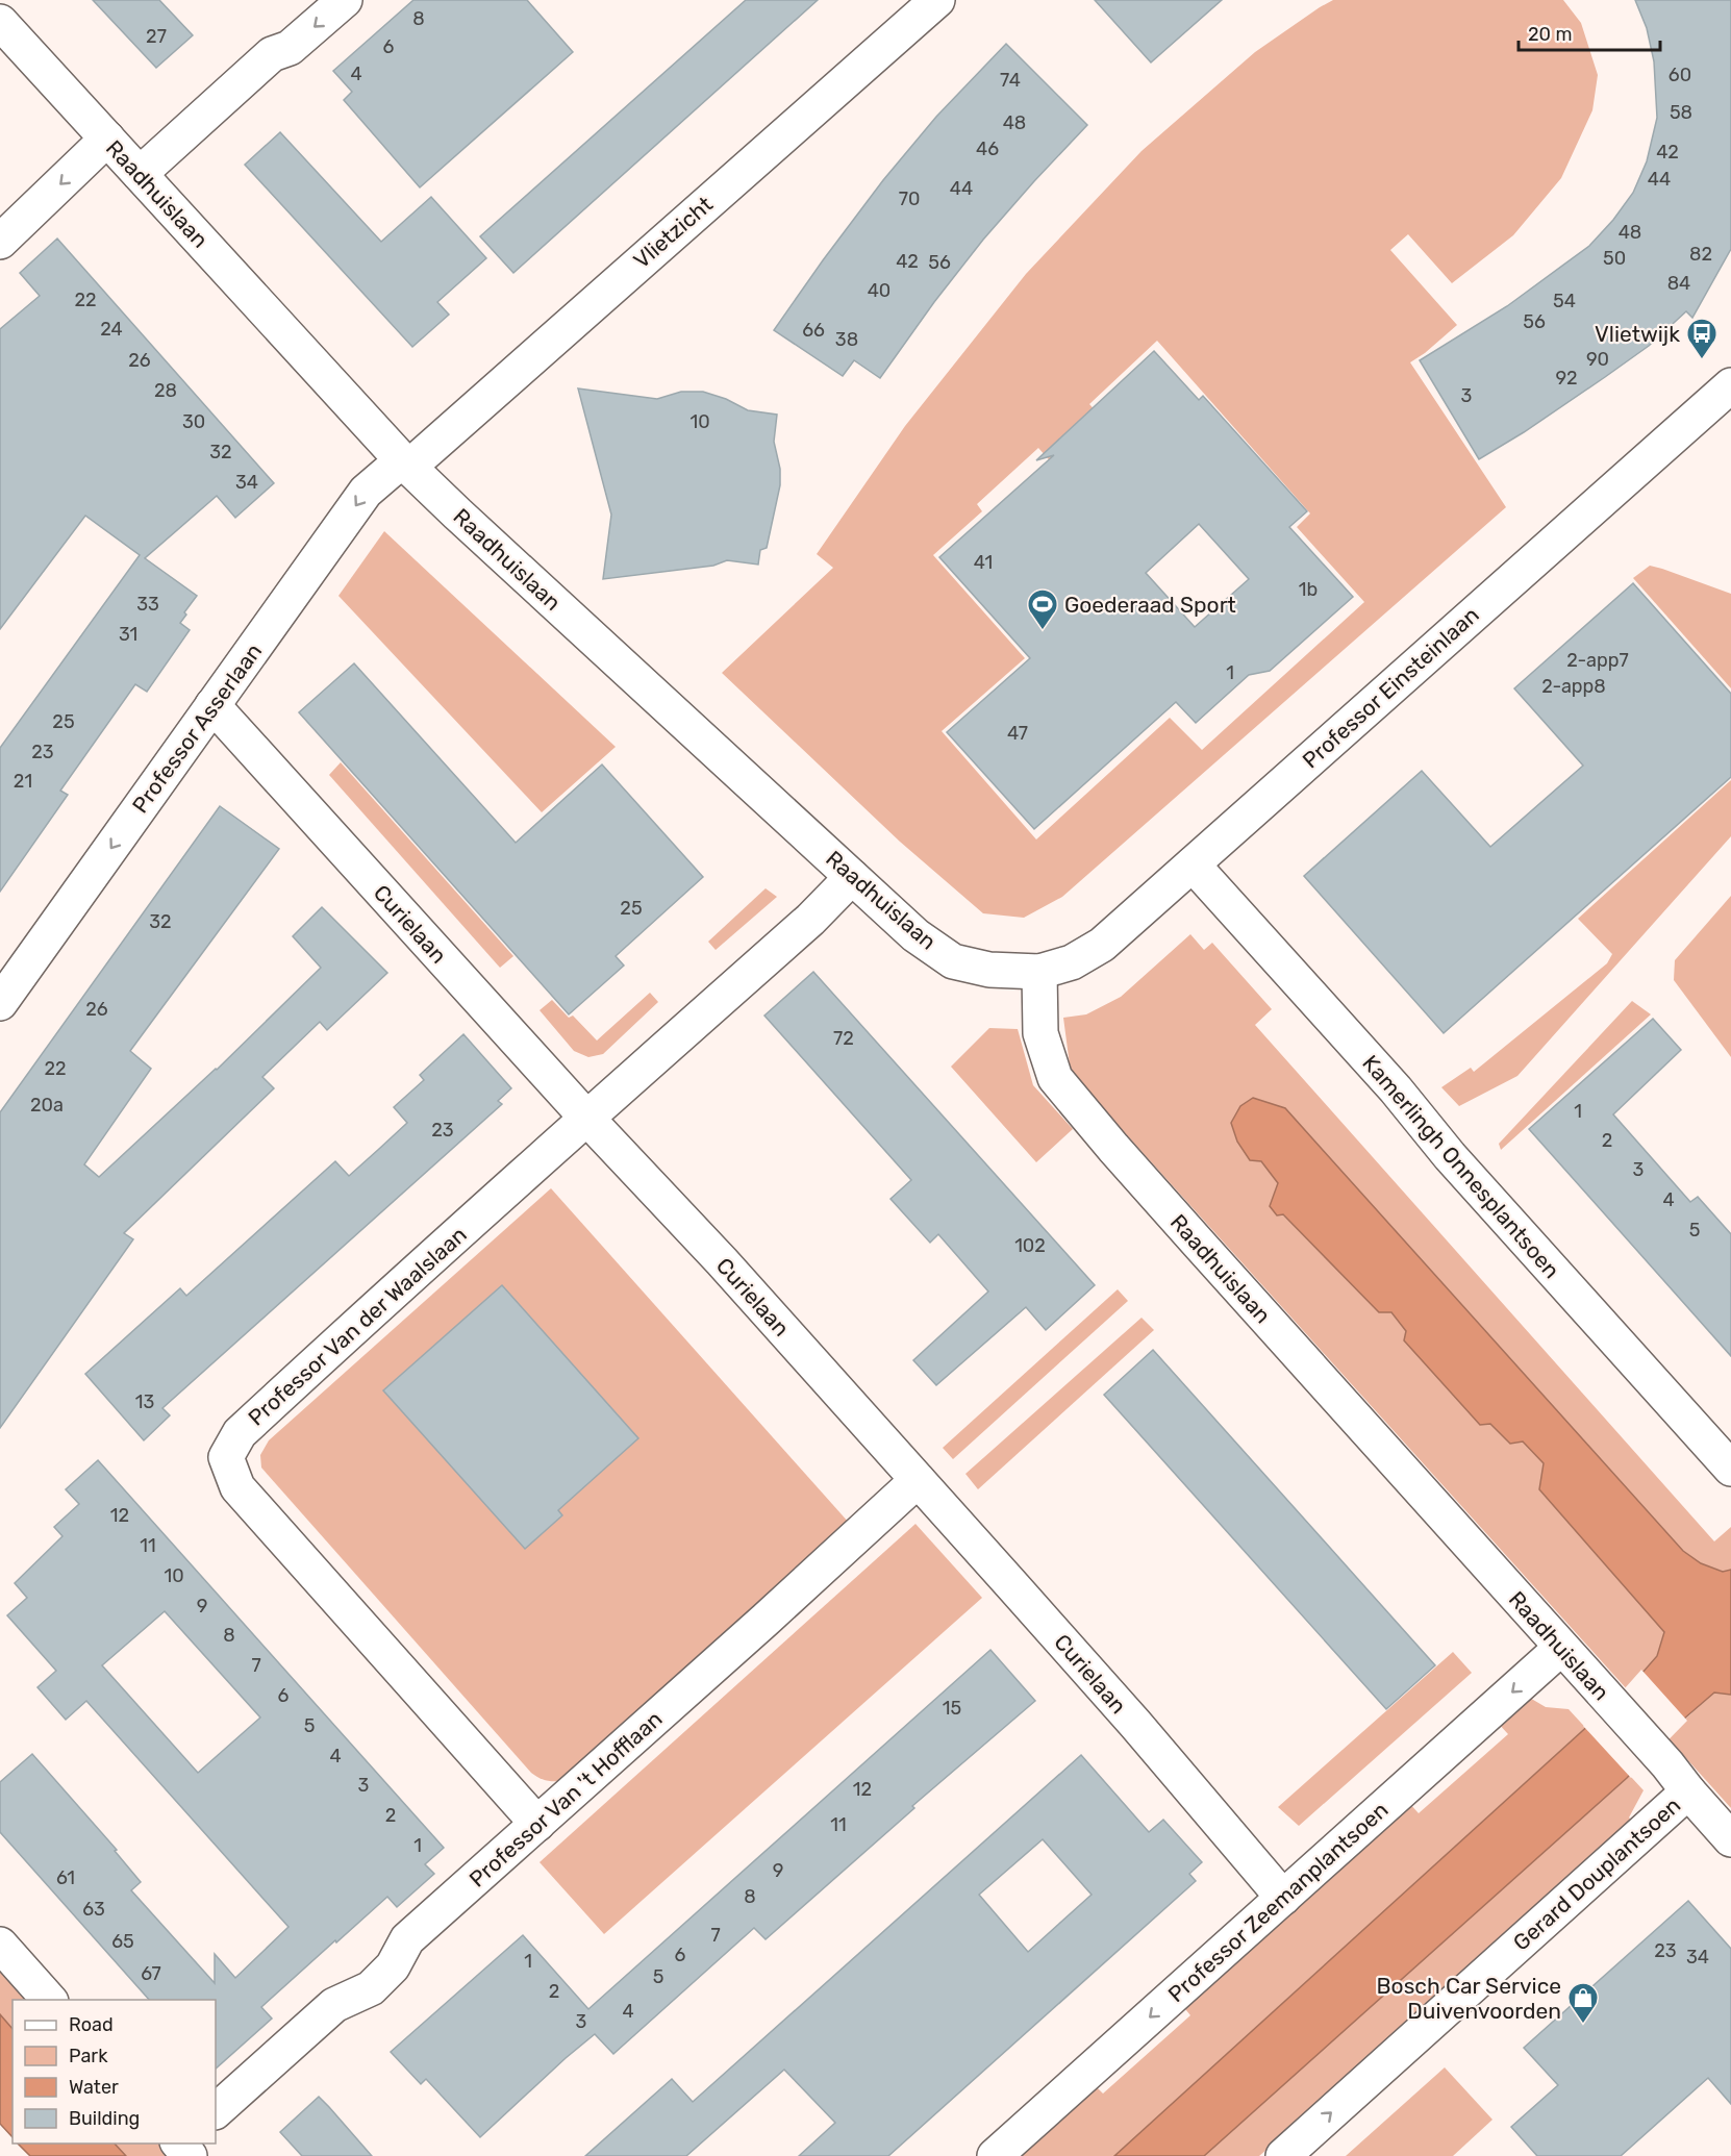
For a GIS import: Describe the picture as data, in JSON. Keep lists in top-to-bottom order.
{
  "streets": {
    "street": [
      "Raadhuislaan",
      "Vlietzicht",
      "Professor Einsteinlaan",
      "Professor Asserlaan",
      "Curielaan",
      "Kamerlingh Onnesplantsoen",
      "Professor Van der Waalslaan",
      "Professor Van 't Hofflaan",
      "Gerard Douplantsoen",
      "Professor Zeemanplantsoen"
    ]
  },
  "crossings": [
    ["Raadhuislaan", "Vlietzicht"],
    ["Raadhuislaan", "Professor Einsteinlaan"],
    ["Raadhuislaan", "Professor Asserlaan"],
    ["Raadhuislaan", "Professor Van der Waalslaan"],
    ["Raadhuislaan", "Gerard Douplantsoen"],
    ["Raadhuislaan", "Professor Zeemanplantsoen"],
    ["Vlietzicht", "Professor Asserlaan"],
    ["Professor Einsteinlaan", "Kamerlingh Onnesplantsoen"],
    ["Professor Asserlaan", "Curielaan"],
    ["Curielaan", "Professor Van der Waalslaan"],
    ["Curielaan", "Professor Van 't Hofflaan"],
    ["Curielaan", "Professor Zeemanplantsoen"],
    ["Professor Van der Waalslaan", "Professor Van 't Hofflaan"]
  ],
  "one_way": ["Professor Asserlaan", "Gerard Douplantsoen", "Professor Zeemanplantsoen"],
  "places": {
    "bus stop": ["Vlietwijk"],
    "sports": ["Goederaad Sport"],
    "shop": ["Bosch Car Service Duivenvoorden"]
  },
  "house_numbers": [
    "8",
    "27",
    "6",
    "4",
    "60",
    "74",
    "58",
    "48",
    "46",
    "42",
    "44",
    "44",
    "70",
    "48",
    "82",
    "50",
    "42",
    "56",
    "84",
    "40",
    "22",
    "54",
    "56",
    "24",
    "66",
    "38",
    "90",
    "26",
    "92",
    "28",
    "3",
    "30",
    "10",
    "32",
    "34",
    "41",
    "1b",
    "33",
    "31",
    "2-app7",
    "1",
    "2-app8",
    "25",
    "47",
    "23",
    "21",
    "25",
    "32",
    "26",
    "72",
    "22",
    "20a",
    "1",
    "23",
    "2",
    "3",
    "4",
    "5",
    "102",
    "13",
    "12",
    "11",
    "10",
    "9",
    "8",
    "7",
    "6",
    "15",
    "5",
    "4",
    "3",
    "12",
    "2",
    "11",
    "1",
    "9",
    "61",
    "8",
    "63",
    "7",
    "65",
    "23",
    "6",
    "34",
    "1",
    "67",
    "5",
    "2",
    "4",
    "3"
  ],
  "legend": [
    "Road",
    "Park",
    "Water",
    "Building"
  ],
  "scale_bar": "20 m"
}
